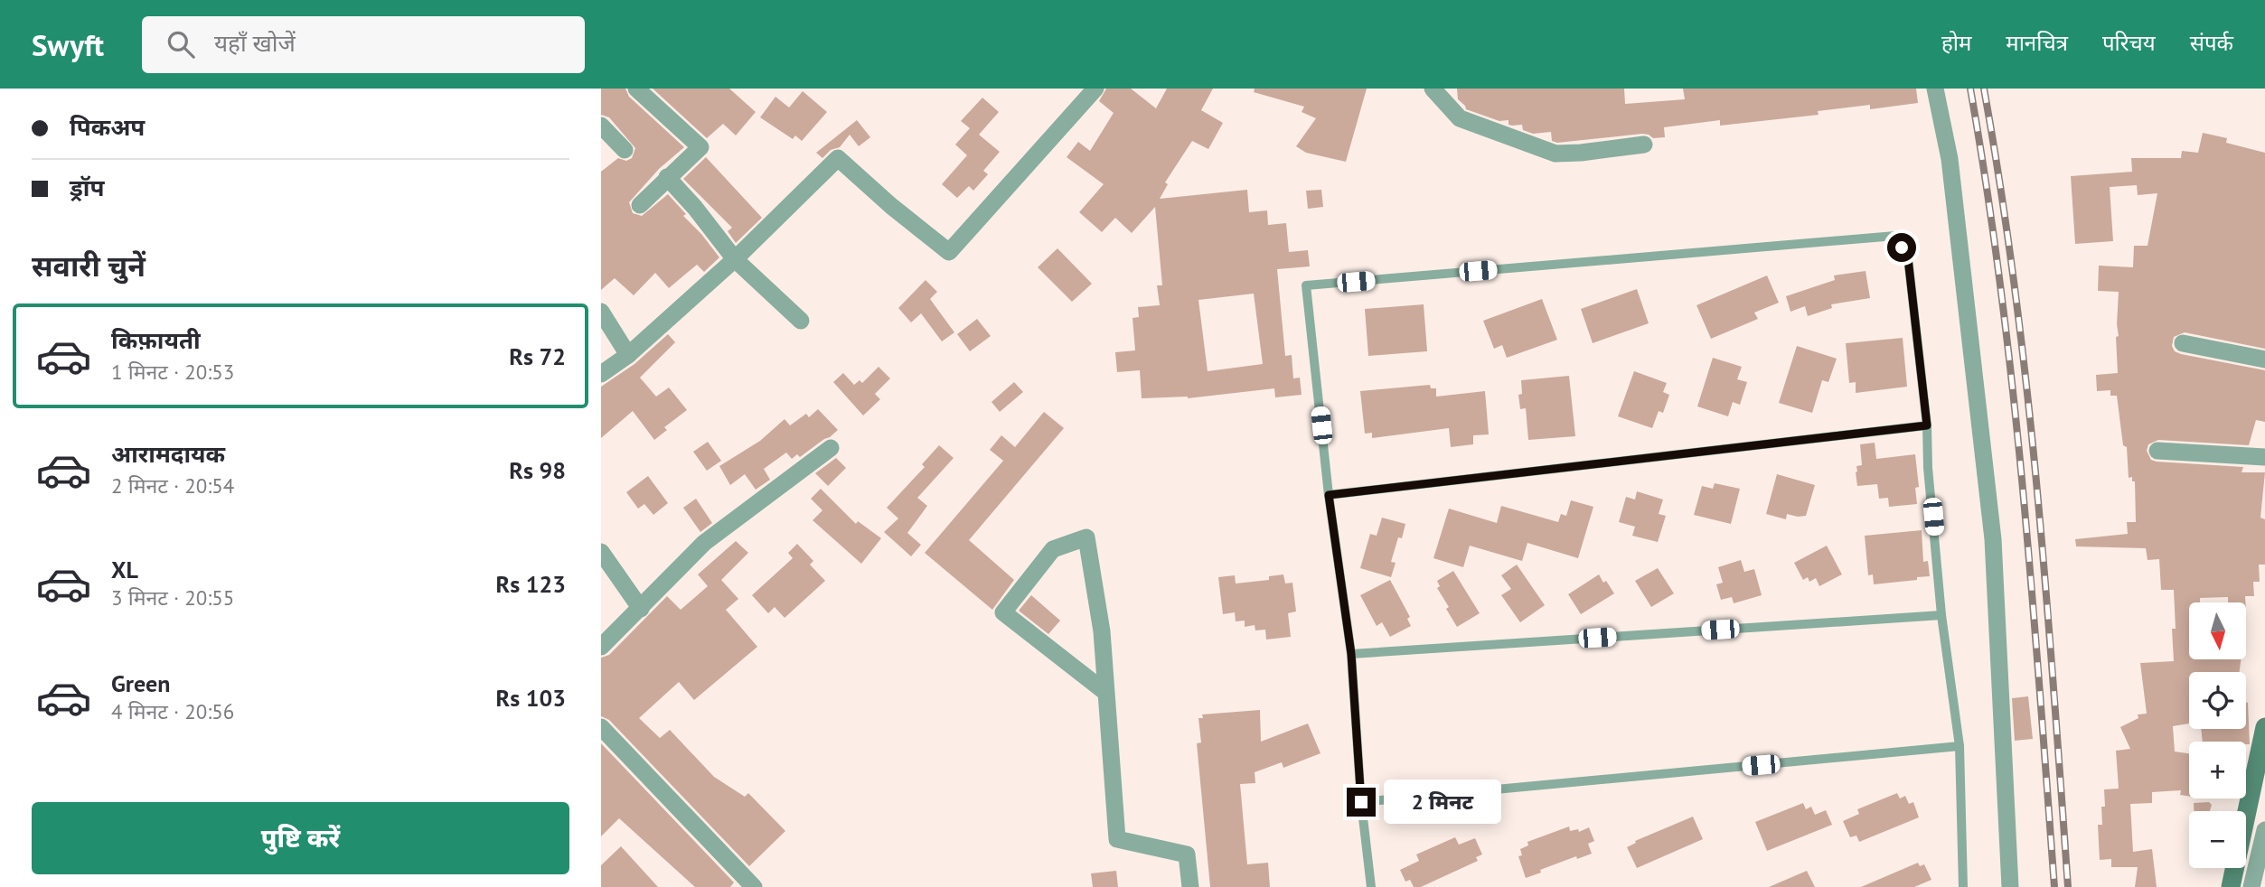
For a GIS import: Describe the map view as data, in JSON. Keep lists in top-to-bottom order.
{
  "north": "bottom",
  "page": {
    "header": "Swyft",
    "search": "यहाँ खोजें",
    "nav": [
      "होम",
      "मानचित्र",
      "परिचय",
      "संपर्क"
    ],
    "banner": ["पिकअप", "ड्रॉप"],
    "heading": "सवारी चुनें",
    "list": [
      {
        "name": "किफ़ायती",
        "note": "1 मिनट · 20:53",
        "value": "Rs 72"
      },
      {
        "name": "आरामदायक",
        "note": "2 मिनट · 20:54",
        "value": "Rs 98"
      },
      {
        "name": "XL",
        "note": "3 मिनट · 20:55",
        "value": "Rs 123"
      },
      {
        "name": "Green",
        "note": "4 मिनट · 20:56",
        "value": "Rs 103"
      }
    ],
    "map_buttons": ["+", "−"],
    "bubble": "2 मिनट",
    "buttons": "पुष्टि करें"
  }
}
